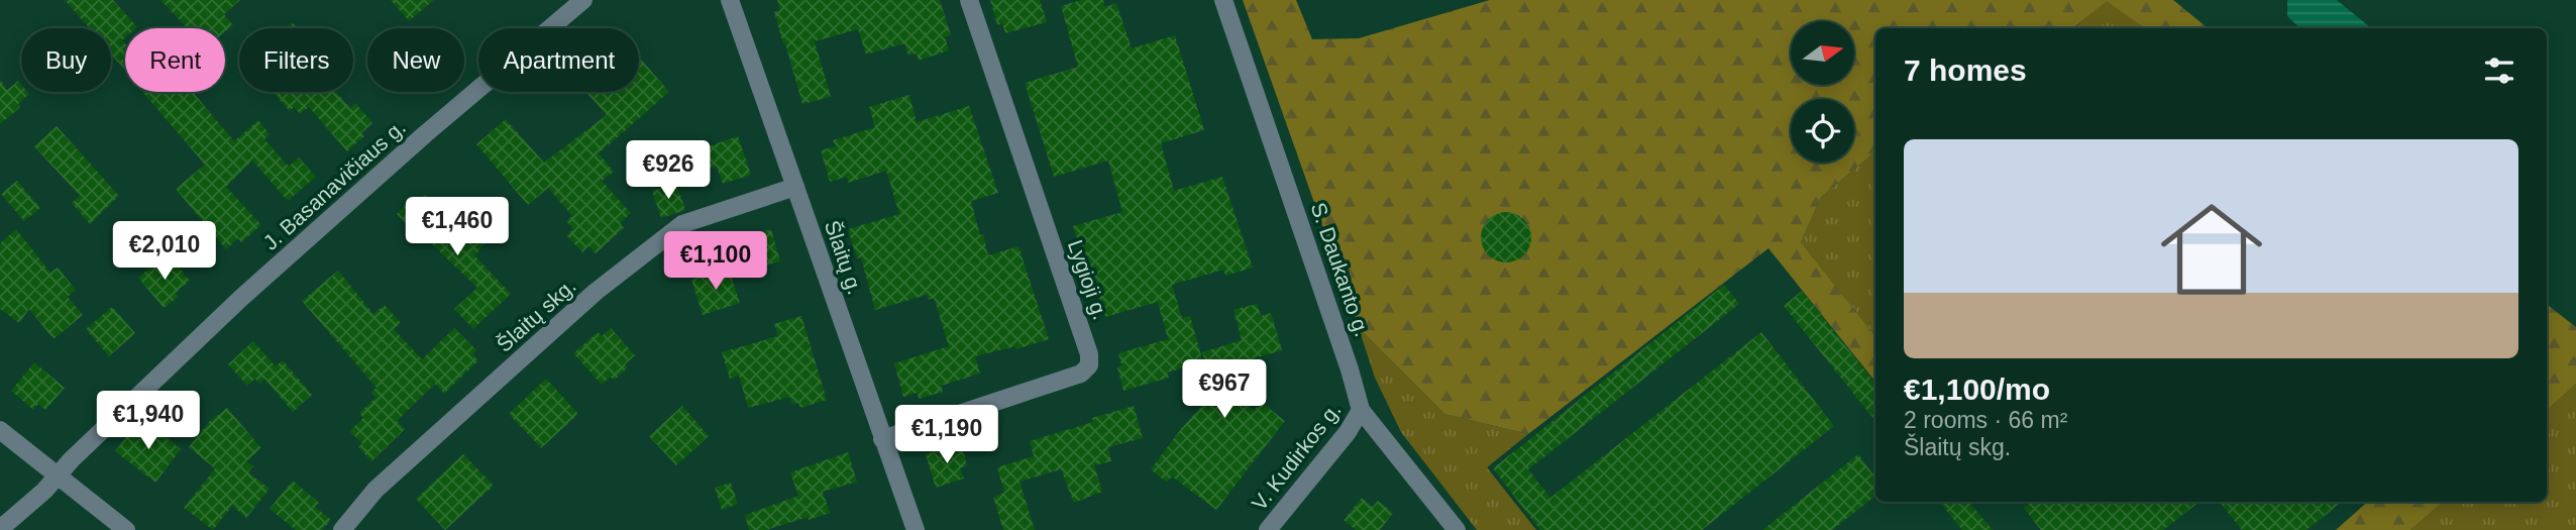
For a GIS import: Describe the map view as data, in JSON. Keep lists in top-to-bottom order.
{
  "streets": {
    "street": [
      "J. Basanavičiaus g.",
      "Šlaitų g.",
      "S. Daukanto g.",
      "Lygioji g.",
      "Šlaitų skg.",
      "V. Kudirkos g."
    ]
  },
  "crossings": [
    ["Šlaitų g.", "Lygioji g."],
    ["Šlaitų g.", "Šlaitų skg."],
    ["S. Daukanto g.", "V. Kudirkos g."]
  ],
  "north": "right",
  "page": {
    "chip": [
      "Buy",
      "Rent",
      "Filters",
      "New",
      "Apartment"
    ],
    "heading": "7 homes",
    "list": [
      {
        "name": "€1,100/mo",
        "note": "2 rooms · 66 m² · Šlaitų skg."
      }
    ],
    "price": [
      "€926",
      "€1,460",
      "€2,010",
      "€1,100",
      "€967",
      "€1,940",
      "€1,190"
    ]
  }
}
